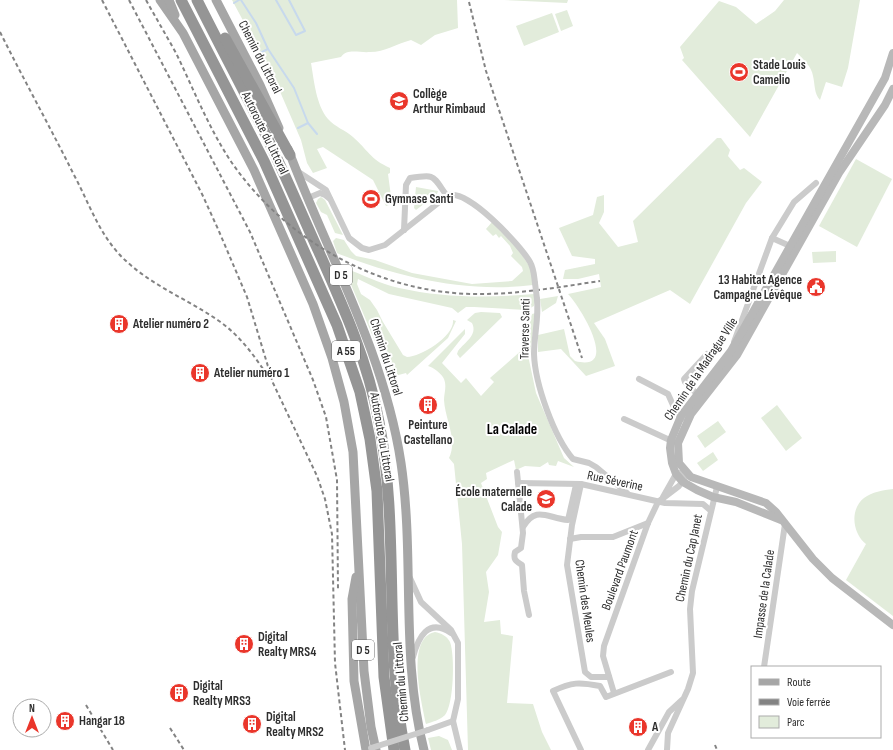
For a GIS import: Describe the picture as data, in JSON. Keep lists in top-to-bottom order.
{
  "streets": {
    "highway": ["Autoroute du Littoral", "A 55"],
    "main road": ["Chemin du Littoral", "D 5"],
    "street": [
      "Traverse Santi",
      "Chemin de la Madrague Ville",
      "Rue Séverine",
      "Chemin du Cap Janet",
      "Boulevard Paumont",
      "Impasse de la Calade",
      "Chemin des Meules"
    ]
  },
  "crossings": [
    ["Traverse Santi", "Rue Séverine"],
    ["Chemin de la Madrague Ville", "Chemin du Cap Janet"],
    ["Chemin de la Madrague Ville", "Boulevard Paumont"],
    ["Chemin de la Madrague Ville", "Impasse de la Calade"],
    ["Rue Séverine", "Boulevard Paumont"],
    ["Rue Séverine", "Chemin des Meules"],
    ["Boulevard Paumont", "Chemin des Meules"]
  ],
  "districts": ["La Calade"],
  "places": {
    "sports": ["Stade Louis Camelio", "Gymnase Santi"],
    "school or university": ["Collège Arthur Rimbaud", "École maternelle Calade"],
    "public building": ["13 Habitat Agence Campagne Lévêque"],
    "building": [
      "Atelier numéro 2",
      "Atelier numéro 1",
      "Peinture Castellano",
      "Digital Realty MRS4",
      "Digital Realty MRS3",
      "Hangar 18",
      "Digital Realty MRS2",
      "A"
    ]
  },
  "legend": ["Route", "Voie ferrée", "Parc"],
  "north": "top"
}
